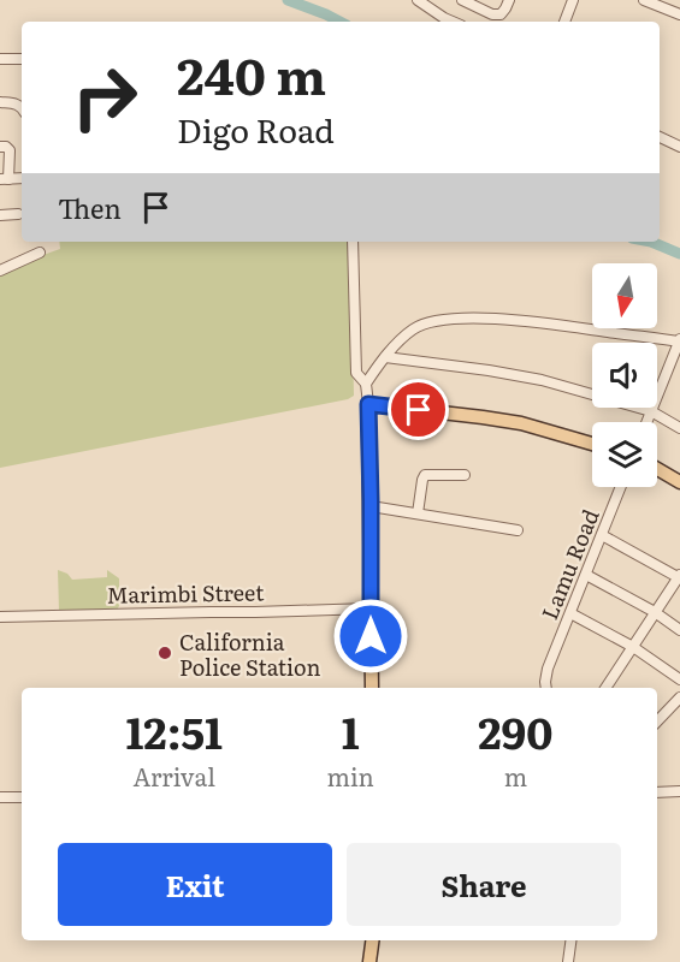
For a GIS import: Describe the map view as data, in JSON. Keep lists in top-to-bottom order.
{
  "streets": {
    "street": ["Lamu Road", "Marimbi Street"]
  },
  "places": ["California Police Station"],
  "north": "bottom",
  "page": {
    "turn": ["240 m", "Digo Road"],
    "then": "Then",
    "eta": [
      "12:51",
      "Arrival",
      "1",
      "min",
      "290",
      "m"
    ],
    "buttons": ["Exit", "Share"]
  }
}
